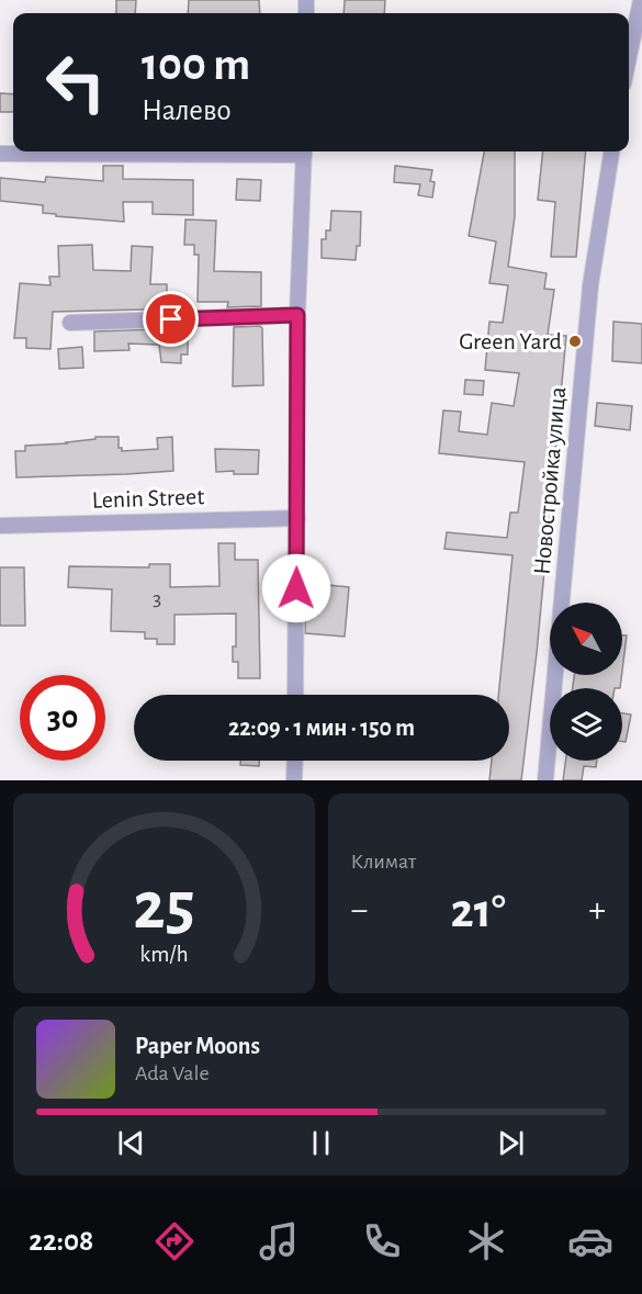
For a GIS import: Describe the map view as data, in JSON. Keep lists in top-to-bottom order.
{
  "streets": {
    "street": ["Новостройка улица", "Lenin Street"]
  },
  "places": ["Green Yard"],
  "house_numbers": ["3"],
  "north": "top left",
  "page": {
    "turn": ["100 m", "Налево"],
    "limit": "30",
    "trip": "22:09 · 1 мин · 150 m",
    "tile": "Климат",
    "heat": ["−", "21°", "+"],
    "song": ["Paper Moons", "Ada Vale"],
    "tabs": "22:08",
    "gauge": ["25", "km/h"]
  }
}
